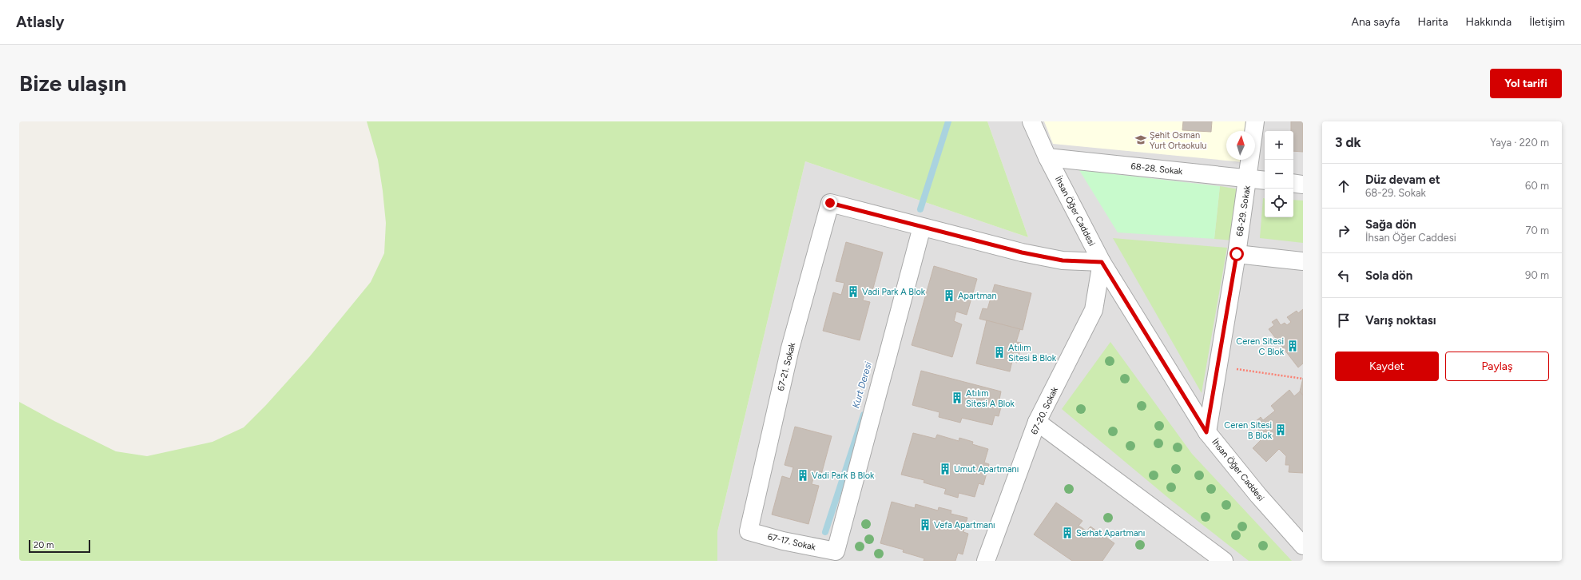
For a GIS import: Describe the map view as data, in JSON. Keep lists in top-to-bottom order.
{
  "streets": {
    "street": [
      "68-28. Sokak",
      "İhsan Öğer Caddesi",
      "68-29. Sokak",
      "67-21. Sokak",
      "67-20. Sokak",
      "67-17. Sokak"
    ]
  },
  "crossings": [
    ["68-28. Sokak", "İhsan Öğer Caddesi"],
    ["68-28. Sokak", "68-29. Sokak"],
    ["İhsan Öğer Caddesi", "68-29. Sokak"],
    ["İhsan Öğer Caddesi", "67-20. Sokak"],
    ["67-21. Sokak", "67-17. Sokak"]
  ],
  "water": ["Kurt Deresi"],
  "places": {
    "school or university": ["Şehit Osman Yurt Ortaokulu"],
    "building": [
      "Vadi Park A Blok",
      "Apartman",
      "Ceren Sitesi C Blok",
      "Atılım Sitesi B Blok",
      "Atılım Sitesi A Blok",
      "Ceren Sitesi B Blok",
      "Umut Apartmanı",
      "Vadi Park B Blok",
      "Vefa Apartmanı",
      "Serhat Apartmanı"
    ]
  },
  "scale_bar": "20 m",
  "north": "top",
  "page": {
    "header": "Atlasly",
    "nav": [
      "Ana sayfa",
      "Harita",
      "Hakkında",
      "İletişim"
    ],
    "buttons": [
      "Yol tarifi",
      ["Kaydet", "Paylaş"]
    ],
    "title": "Bize ulaşın",
    "heading": ["3 dk", "Yaya · 220 m"],
    "map_buttons": ["+", "−"],
    "list": [
      ["Düz devam et", "68-29. Sokak", "60 m"],
      ["Sağa dön", "İhsan Öğer Caddesi", "70 m"],
      ["Sola dön", "90 m"],
      "Varış noktası"
    ],
    "scale": "20 m"
  }
}
